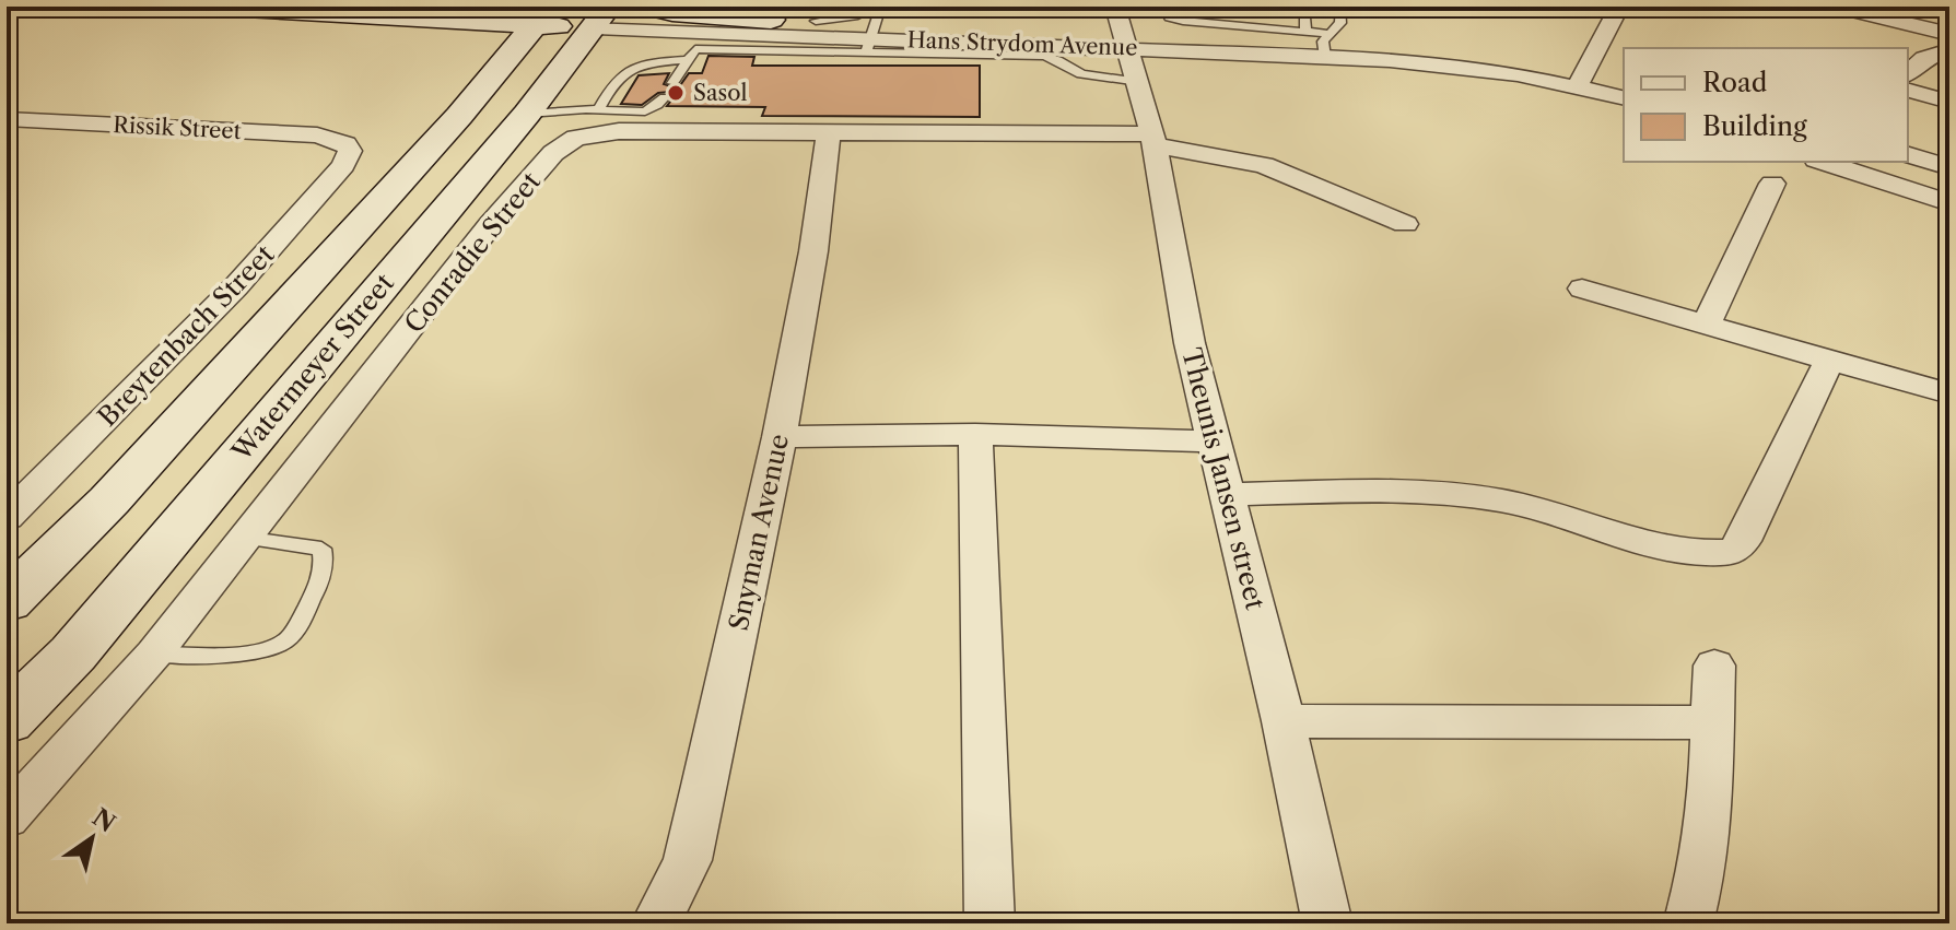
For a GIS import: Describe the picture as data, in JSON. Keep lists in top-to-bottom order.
{
  "streets": {
    "main road": ["Hans Strydom Avenue", "Watermeyer Street"],
    "street": [
      "Rissik Street",
      "Conradie Street",
      "Breytenbach Street",
      "Theunis Jansen street",
      "Snyman Avenue"
    ]
  },
  "crossings": [
    ["Hans Strydom Avenue", "Watermeyer Street"],
    ["Hans Strydom Avenue", "Theunis Jansen street"],
    ["Rissik Street", "Breytenbach Street"],
    ["Conradie Street", "Theunis Jansen street"],
    ["Conradie Street", "Snyman Avenue"]
  ],
  "places": ["Sasol"],
  "legend": ["Road", "Building"],
  "north": "top right"
}
